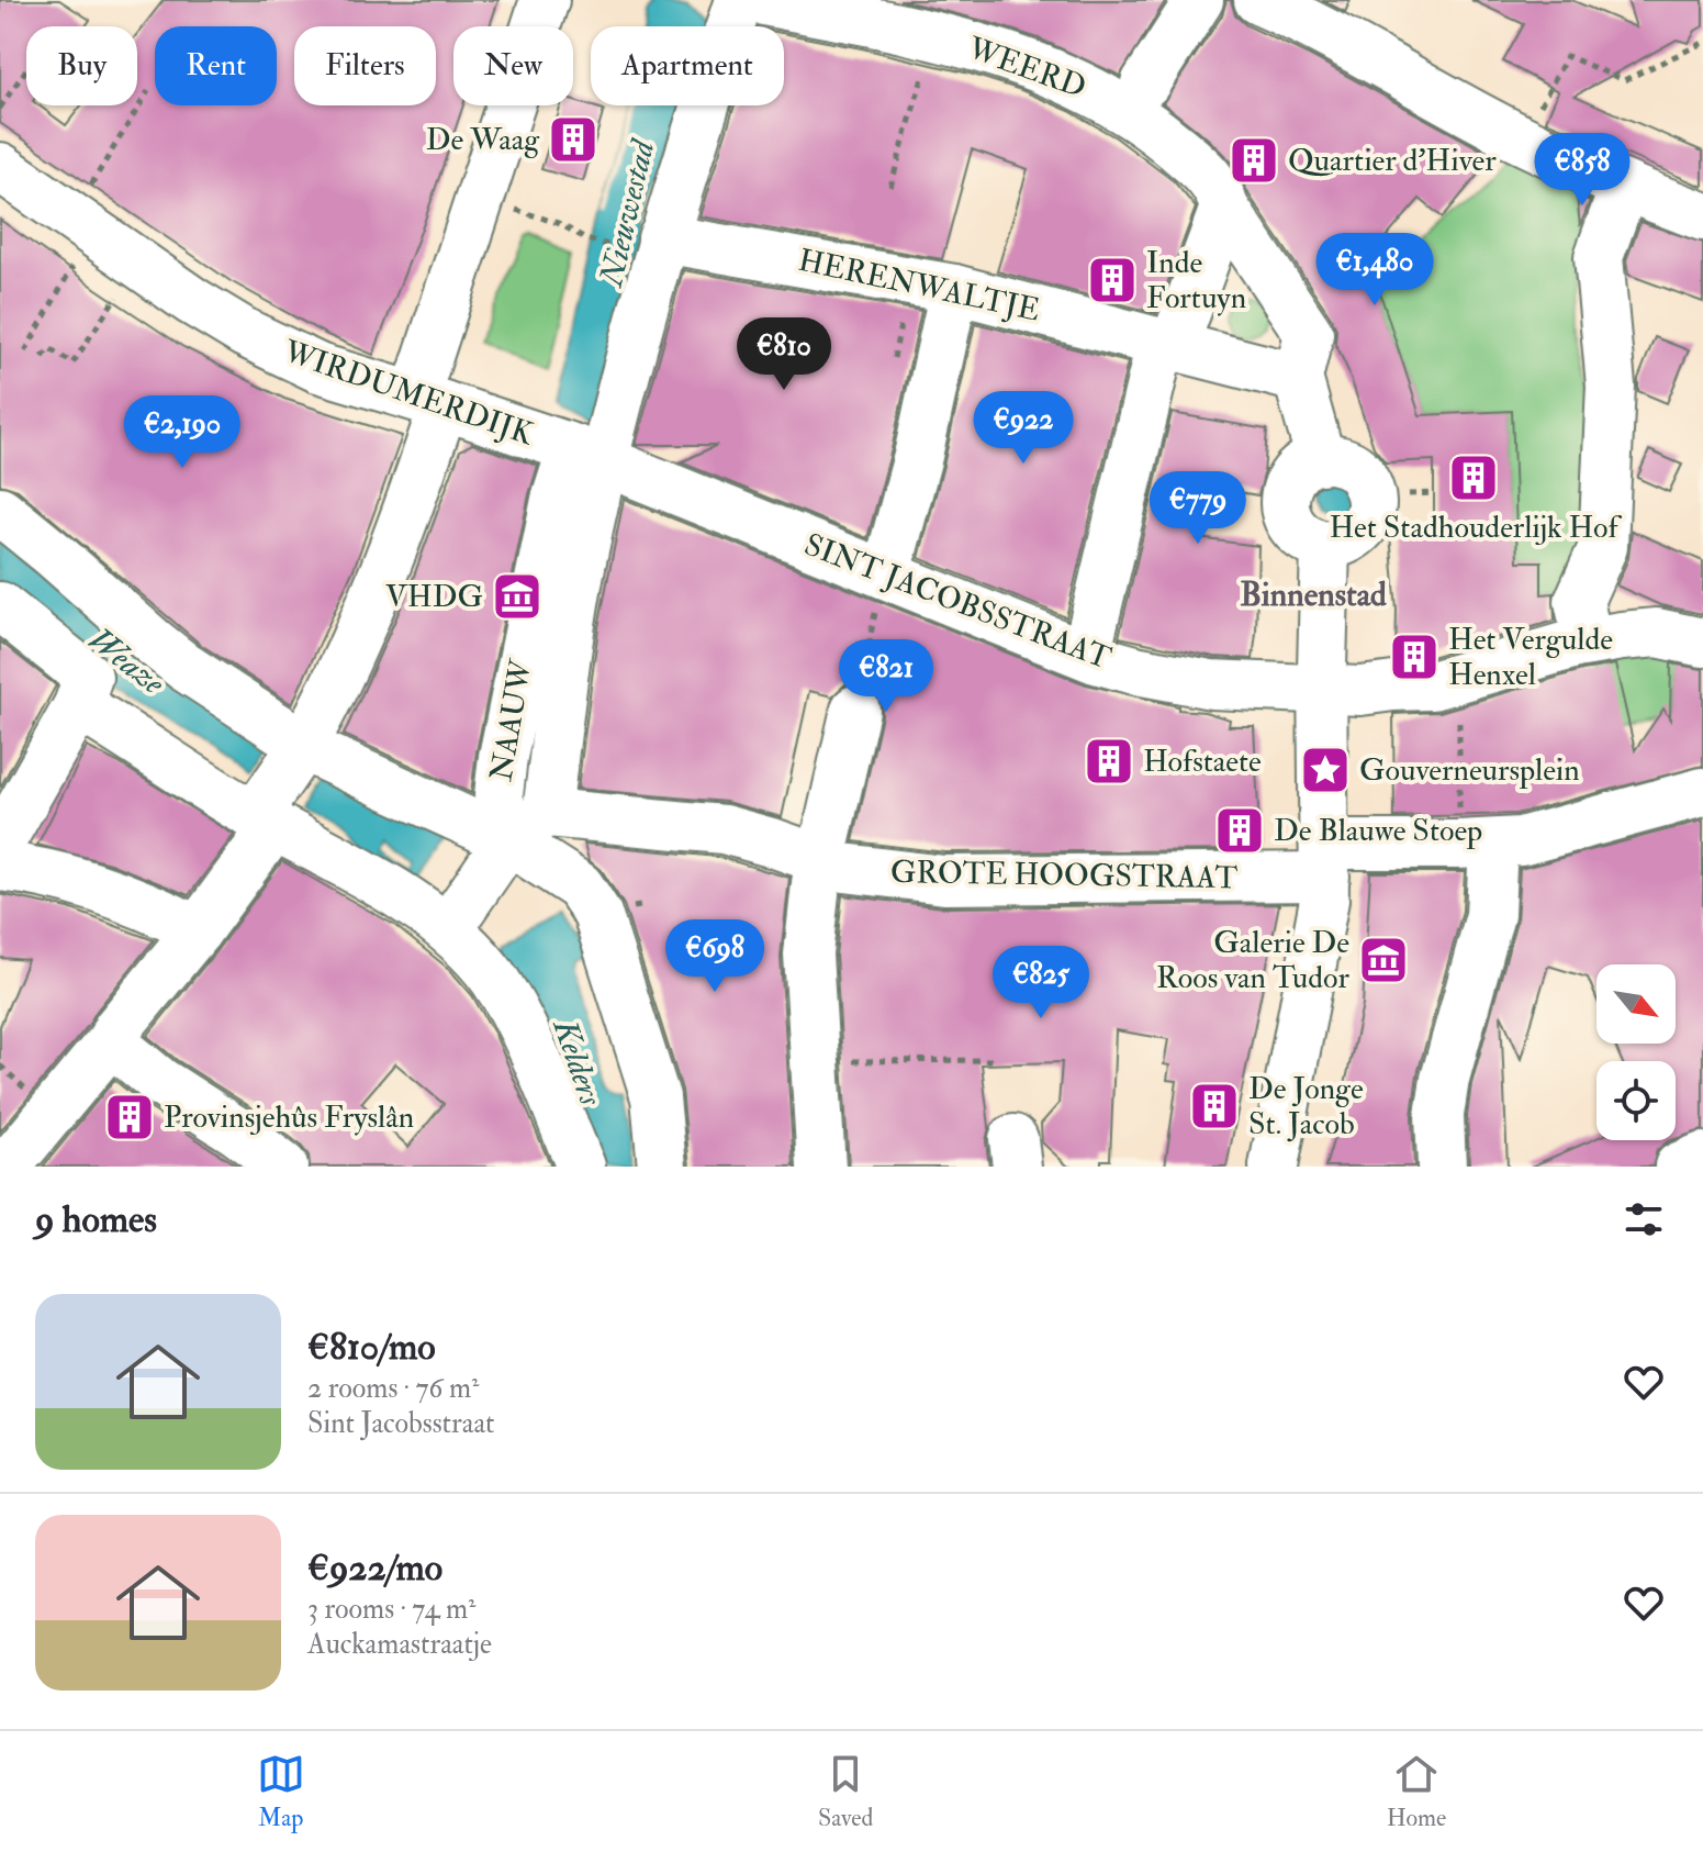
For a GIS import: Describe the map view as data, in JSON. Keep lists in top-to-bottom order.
{
  "streets": {
    "street": [
      "WEERD",
      "HERENWALTJE",
      "WIRDUMERDIJK",
      "SINT JACOBSSTRAAT",
      "NAAUW",
      "GROTE HOOGSTRAAT"
    ]
  },
  "crossings": [
    ["WEERD", "HERENWALTJE"],
    ["WIRDUMERDIJK", "SINT JACOBSSTRAAT"],
    ["WIRDUMERDIJK", "NAAUW"],
    ["SINT JACOBSSTRAAT", "NAAUW"],
    ["NAAUW", "GROTE HOOGSTRAAT"]
  ],
  "districts": ["Binnenstad"],
  "water": ["Nieuwestad", "Weaze", "Kelders"],
  "places": {
    "building": [
      "De Waag",
      "Quartier d'Hiver",
      "Inde Fortuyn",
      "Het Stadhouderlijk Hof",
      "Het Vergulde Henxel",
      "Hofstaete",
      "De Blauwe Stoep",
      "De Jonge St. Jacob",
      "Provinsjehûs Fryslân"
    ],
    "museum": ["VHDG", "Galerie De Roos van Tudor"],
    "place": ["Gouverneursplein"]
  },
  "north": "bottom right",
  "page": {
    "chip": [
      "Buy",
      "Rent",
      "Filters",
      "New",
      "Apartment"
    ],
    "price": [
      "€858",
      "€1,480",
      "€810",
      "€922",
      "€2,190",
      "€779",
      "€821",
      "€698",
      "€825"
    ],
    "heading": "9 homes",
    "list": [
      {
        "name": "€810/mo",
        "note": "2 rooms · 76 m² · Sint Jacobsstraat"
      },
      {
        "name": "€922/mo",
        "note": "3 rooms · 74 m² · Auckamastraatje"
      }
    ],
    "tabs": ["Map", "Saved", "Home"]
  }
}
